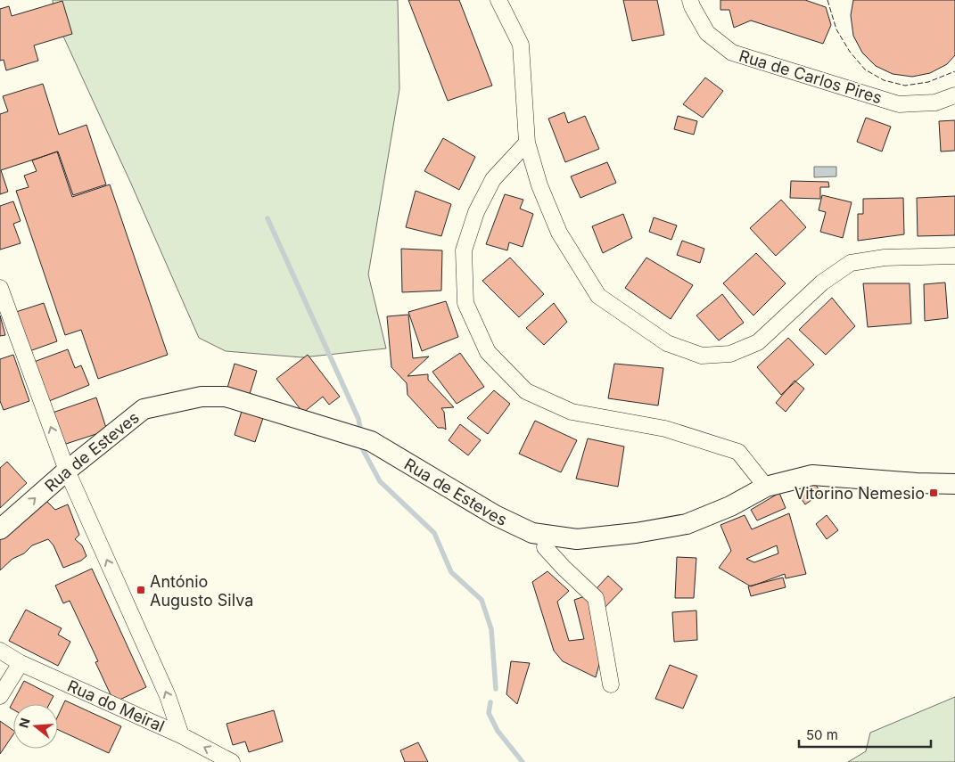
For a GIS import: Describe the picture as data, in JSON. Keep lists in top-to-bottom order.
{
  "streets": {
    "street": ["Rua de Carlos Pires", "Rua de Esteves", "Rua do Meiral"]
  },
  "places": {
    "transit": ["Vitorino Nemesio", "António Augusto Silva"]
  },
  "scale_bar": "50 m",
  "north": "left"
}
